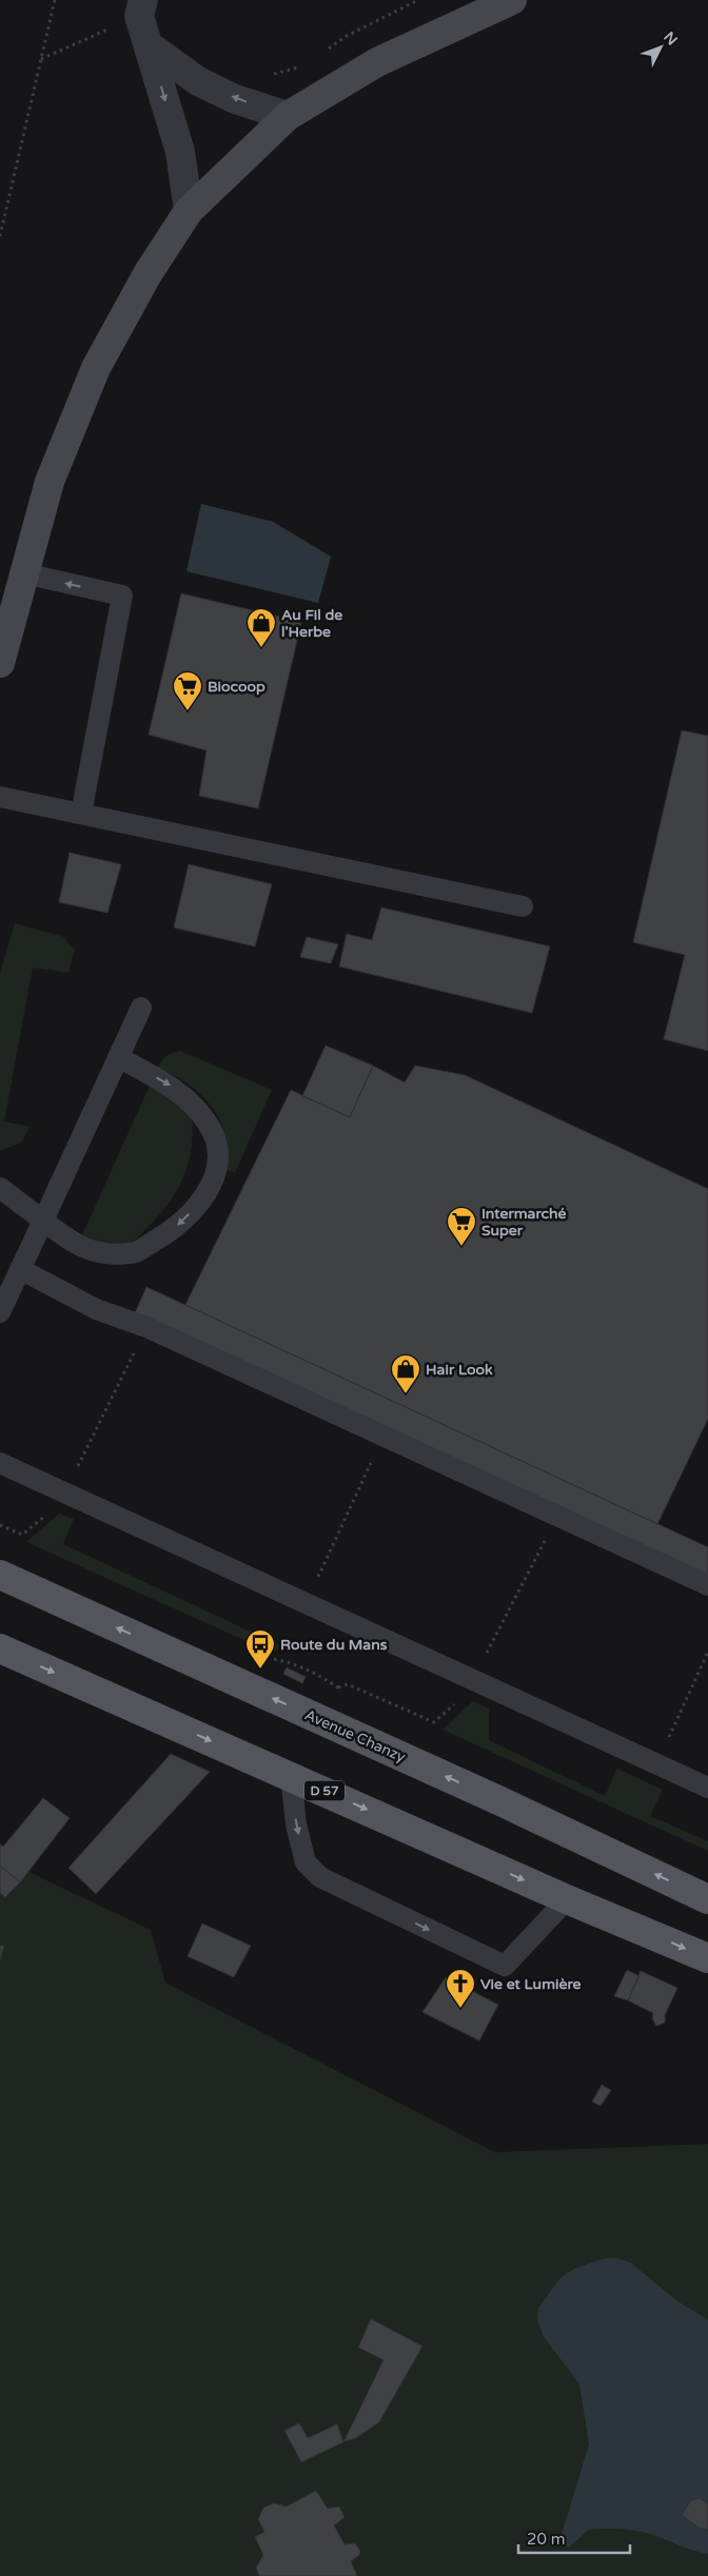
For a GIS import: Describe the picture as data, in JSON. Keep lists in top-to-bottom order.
{
  "streets": {
    "main road": ["Avenue Chanzy", "D 57"]
  },
  "places": {
    "shop": ["Au Fil de l'Herbe", "Hair Look"],
    "supermarket": ["Biocoop", "Intermarché Super"],
    "bus stop": ["Route du Mans"],
    "church": ["Vie et Lumière"]
  },
  "scale_bar": "20 m",
  "north": "top right"
}
